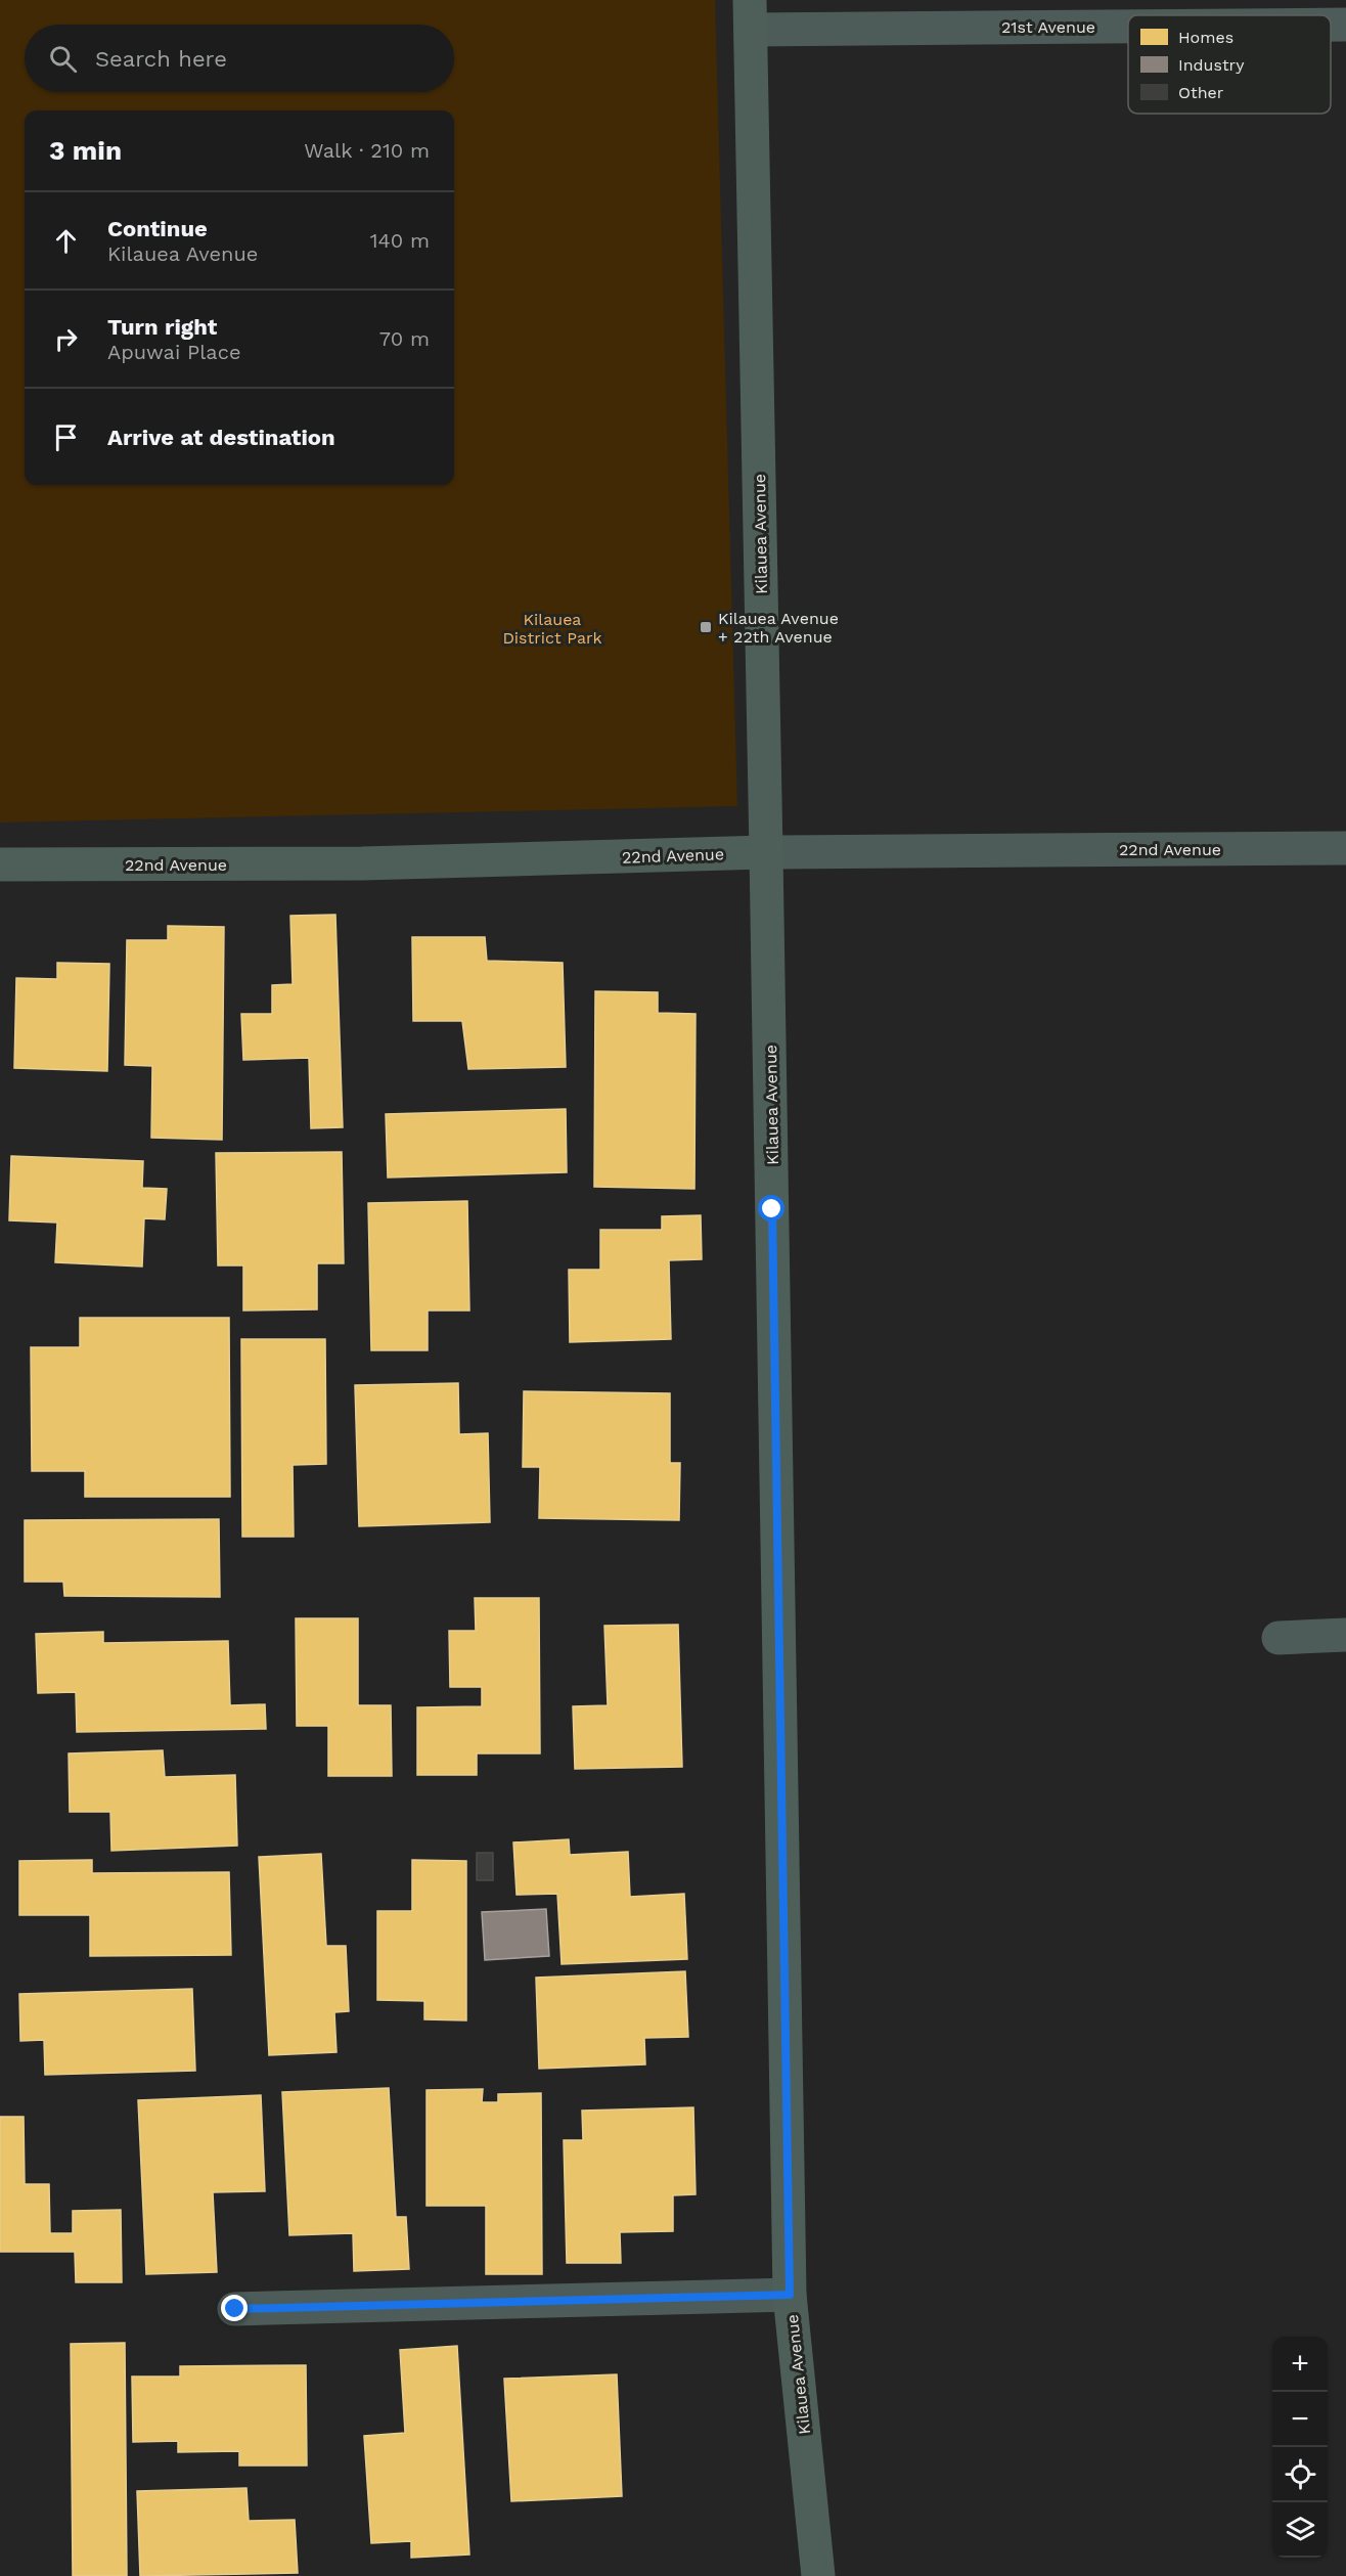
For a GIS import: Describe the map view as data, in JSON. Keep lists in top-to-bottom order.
{
  "streets": {
    "street": ["21st Avenue", "Kilauea Avenue", "22nd Avenue"]
  },
  "crossings": [
    ["21st Avenue", "Kilauea Avenue"],
    ["Kilauea Avenue", "22nd Avenue"]
  ],
  "parks": ["Kilauea District Park"],
  "places": {
    "transit": ["Kilauea Avenue + 22th Avenue"]
  },
  "legend": ["Homes", "Industry", "Other"],
  "page": {
    "search": "Search here",
    "heading": ["3 min", "Walk · 210 m"],
    "list": [
      ["Continue", "Kilauea Avenue", "140 m"],
      ["Turn right", "Apuwai Place", "70 m"],
      "Arrive at destination"
    ],
    "map_buttons": ["+", "−"]
  }
}
